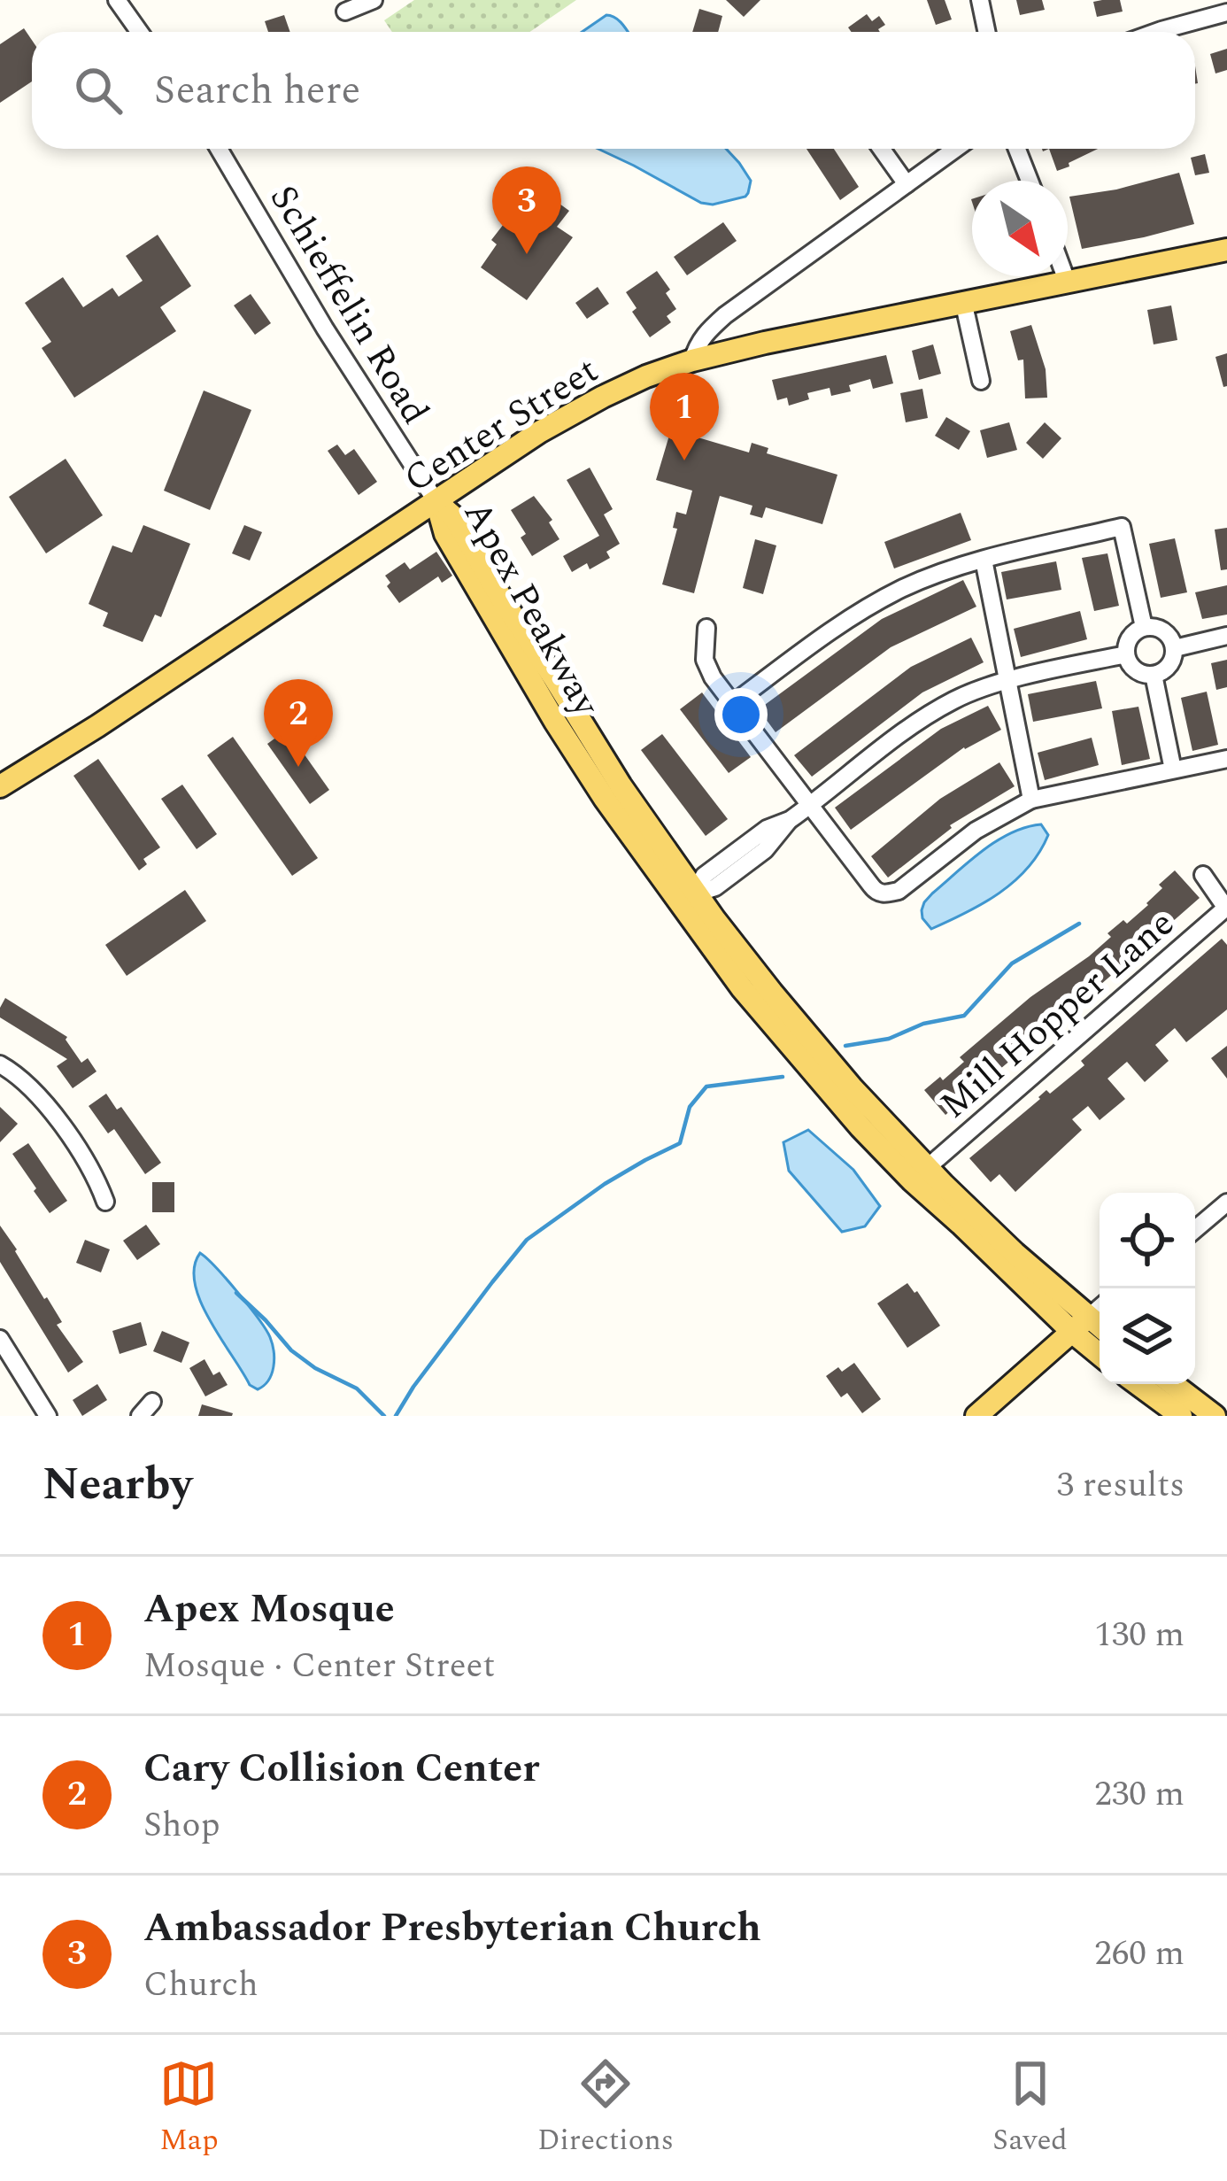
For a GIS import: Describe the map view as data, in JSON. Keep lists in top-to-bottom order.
{
  "streets": {
    "main road": ["Center Street", "Apex Peakway"],
    "street": ["Schieffelin Road", "Mill Hopper Lane"]
  },
  "crossings": [
    ["Schieffelin Road", "Center Street"],
    ["Schieffelin Road", "Apex Peakway"],
    ["Center Street", "Apex Peakway"],
    ["Apex Peakway", "Mill Hopper Lane"]
  ],
  "north": "bottom right",
  "page": {
    "search": "Search here",
    "pins": ["3", "1", "2"],
    "heading": ["Nearby", "3 results"],
    "list": [
      {
        "mark": "1",
        "name": "Apex Mosque",
        "note": "Mosque · Center Street",
        "value": "130 m"
      },
      {
        "mark": "2",
        "name": "Cary Collision Center",
        "note": "Shop",
        "value": "230 m"
      },
      {
        "mark": "3",
        "name": "Ambassador Presbyterian Church",
        "note": "Church",
        "value": "260 m"
      }
    ],
    "nav": ["Map", "Directions", "Saved"]
  }
}
